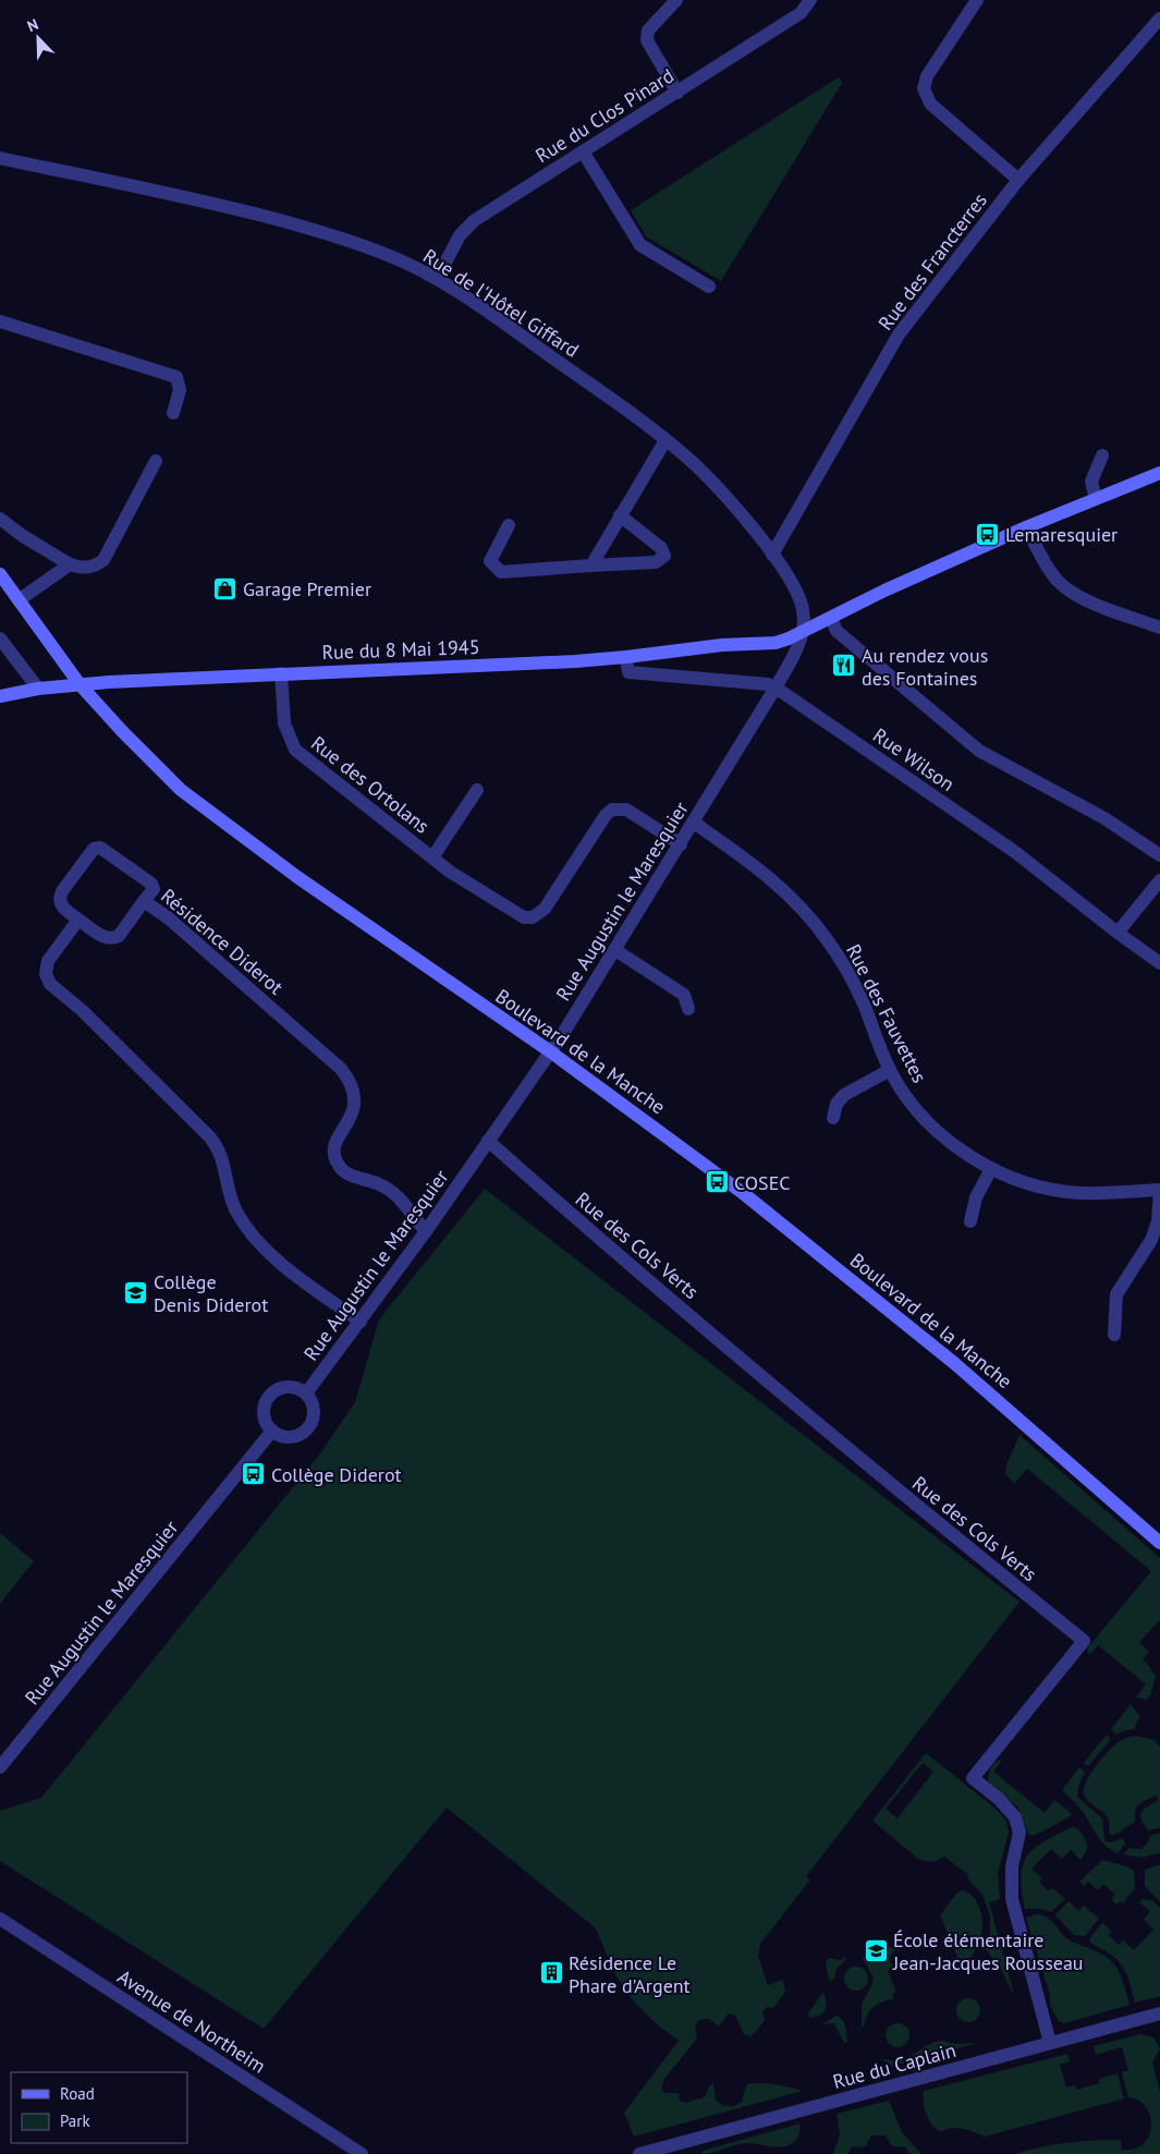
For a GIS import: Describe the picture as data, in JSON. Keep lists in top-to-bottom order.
{
  "streets": {
    "main road": ["Rue du 8 Mai 1945", "Boulevard de la Manche"],
    "street": [
      "Rue du Clos Pinard",
      "Rue des Francterres",
      "Rue de l'Hôtel Giffard",
      "Rue Wilson",
      "Rue des Ortolans",
      "Rue Augustin le Maresquier",
      "Résidence Diderot",
      "Rue des Fauvettes",
      "Rue des Cols Verts",
      "Avenue de Northeim",
      "Rue du Caplain"
    ]
  },
  "crossings": [
    ["Rue du Clos Pinard", "Rue de l'Hôtel Giffard"],
    ["Rue des Francterres", "Rue de l'Hôtel Giffard"],
    ["Rue de l'Hôtel Giffard", "Rue du 8 Mai 1945"],
    ["Rue de l'Hôtel Giffard", "Rue Augustin le Maresquier"],
    ["Rue du 8 Mai 1945", "Rue Wilson"],
    ["Rue du 8 Mai 1945", "Rue des Ortolans"],
    ["Rue du 8 Mai 1945", "Rue Augustin le Maresquier"],
    ["Rue du 8 Mai 1945", "Boulevard de la Manche"],
    ["Rue Wilson", "Rue Augustin le Maresquier"],
    ["Rue des Ortolans", "Rue Augustin le Maresquier"],
    ["Rue Augustin le Maresquier", "Résidence Diderot"],
    ["Rue Augustin le Maresquier", "Rue des Fauvettes"],
    ["Rue Augustin le Maresquier", "Boulevard de la Manche"],
    ["Rue Augustin le Maresquier", "Rue des Cols Verts"],
    ["Rue des Cols Verts", "Rue du Caplain"]
  ],
  "places": {
    "bus stop": ["Lemaresquier", "COSEC", "Collège Diderot"],
    "shop": ["Garage Premier"],
    "restaurant": ["Au rendez vous des Fontaines"],
    "school or university": ["Collège Denis Diderot", "École élémentaire Jean-Jacques Rousseau"],
    "building": ["Résidence Le Phare d'Argent"]
  },
  "legend": ["Road", "Park"],
  "north": "top left"
}
